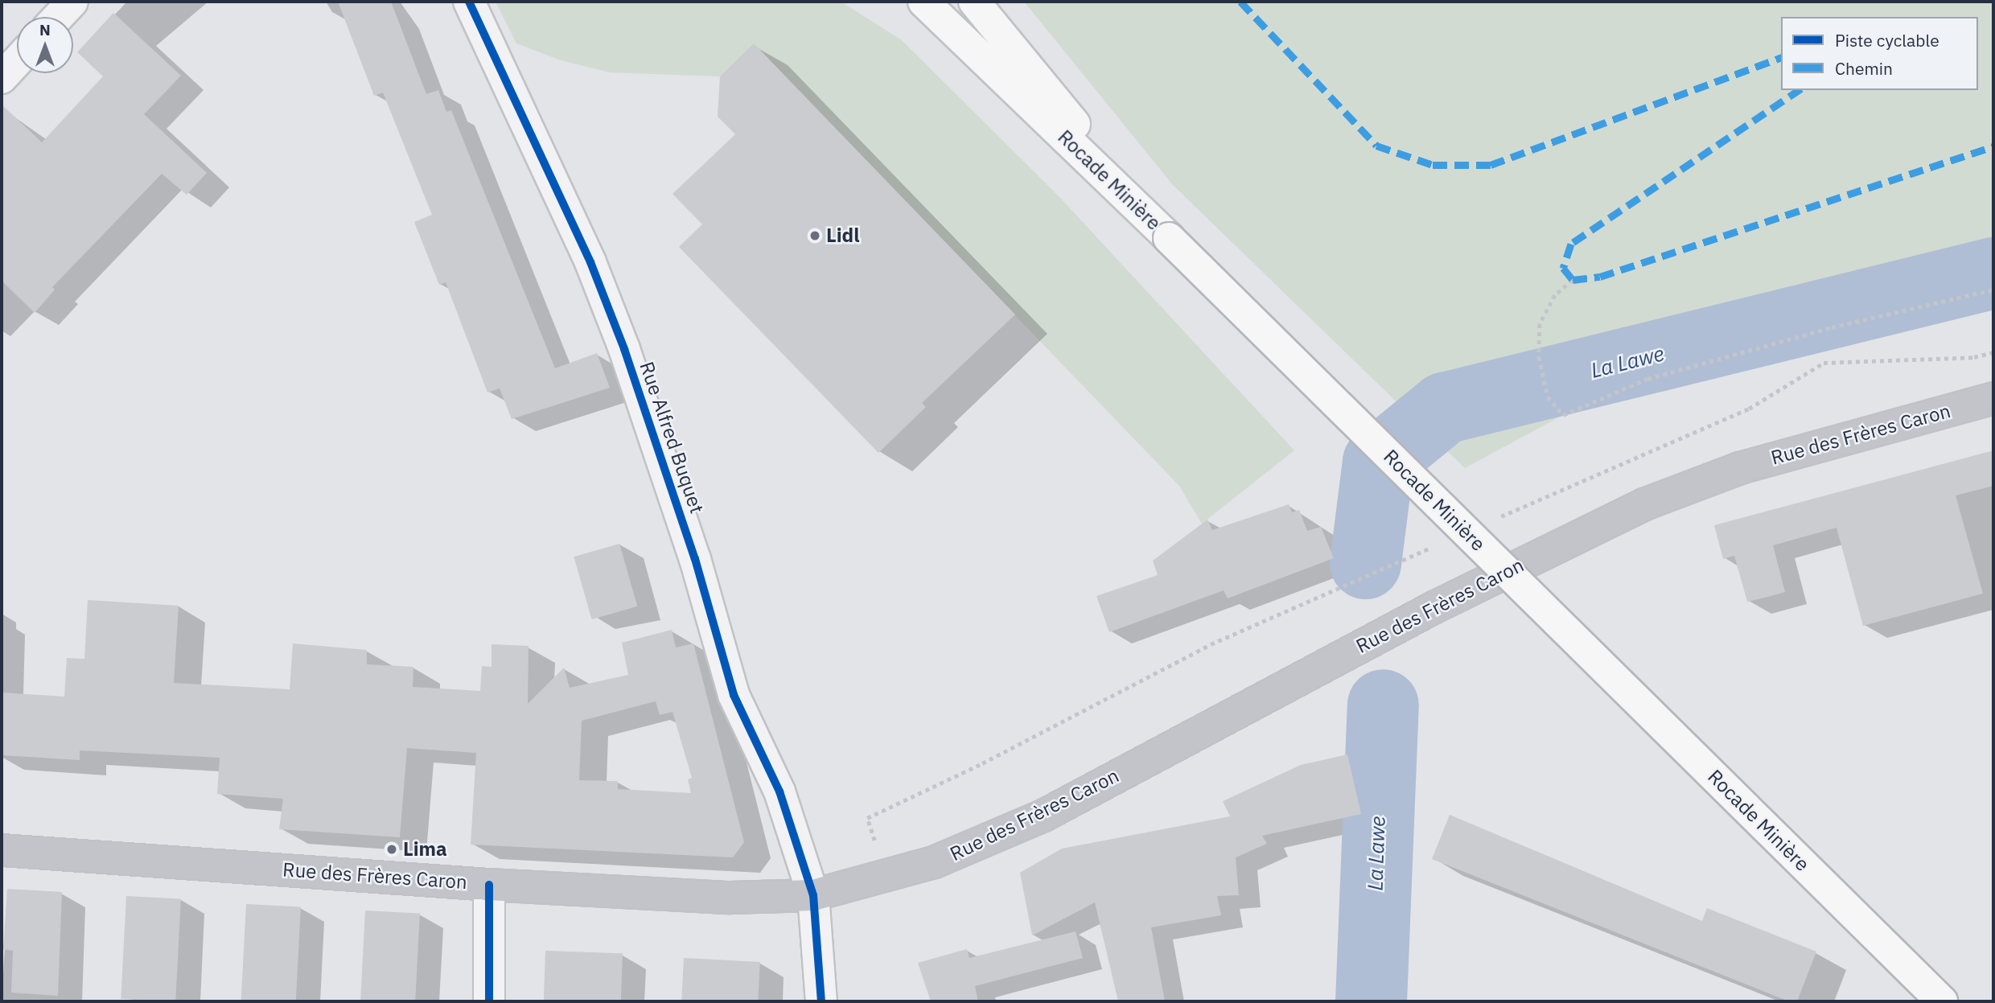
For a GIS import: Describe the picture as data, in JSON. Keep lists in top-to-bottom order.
{
  "streets": {
    "highway": ["Rocade Minière"],
    "main road": ["Rue des Frères Caron"],
    "street": ["Rue Alfred Buquet"]
  },
  "crossings": [
    ["Rue des Frères Caron", "Rue Alfred Buquet"]
  ],
  "water": ["La Lawe"],
  "places": ["Lidl", "Lima"],
  "legend": ["Piste cyclable", "Chemin"],
  "north": "top"
}
